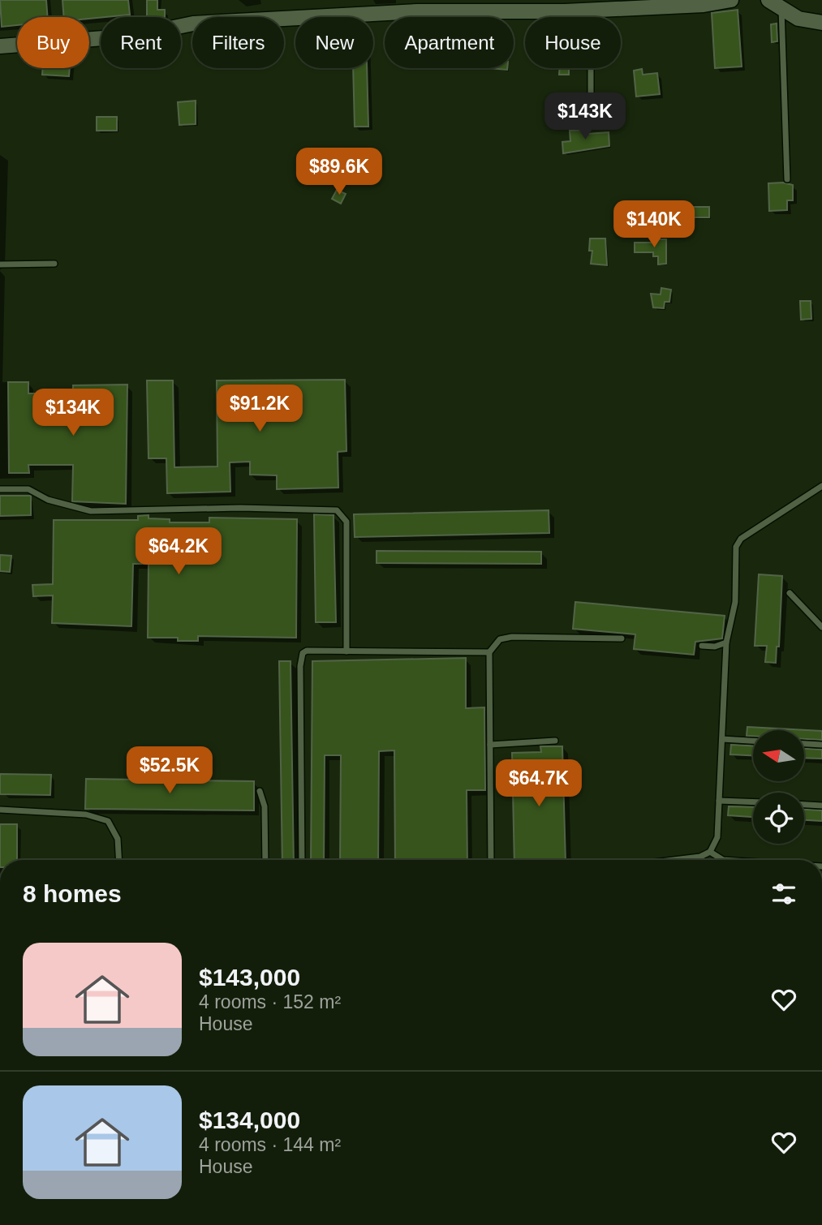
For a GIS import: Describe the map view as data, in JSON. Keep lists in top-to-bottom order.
{
  "north": "left",
  "page": {
    "chip": [
      "Buy",
      "Rent",
      "Filters",
      "New",
      "Apartment",
      "House"
    ],
    "price": [
      "$143K",
      "$89.6K",
      "$140K",
      "$91.2K",
      "$134K",
      "$64.2K",
      "$52.5K",
      "$64.7K"
    ],
    "heading": "8 homes",
    "list": [
      {
        "name": "$143,000",
        "note": "4 rooms · 152 m² · House"
      },
      {
        "name": "$134,000",
        "note": "4 rooms · 144 m² · House"
      }
    ]
  }
}
